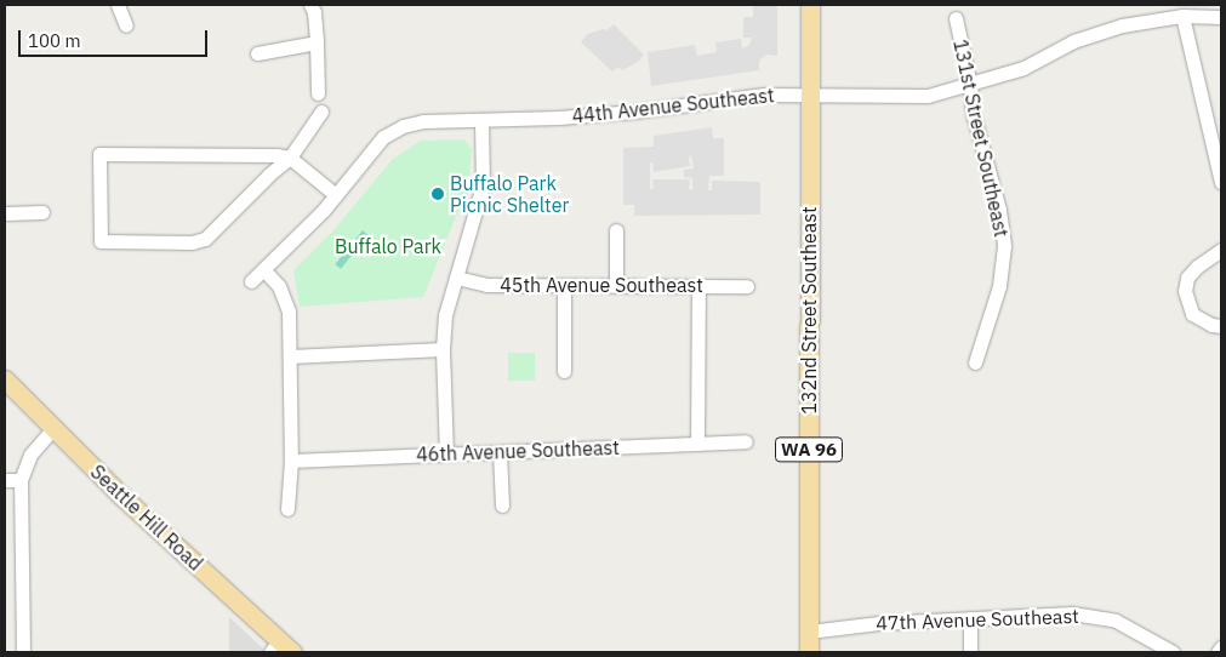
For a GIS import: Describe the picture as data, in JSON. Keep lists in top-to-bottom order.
{
  "streets": {
    "main road": ["132nd Street Southeast", "WA 96", "Seattle Hill Road"],
    "street": [
      "44th Avenue Southeast",
      "131st Street Southeast",
      "45th Avenue Southeast",
      "46th Avenue Southeast",
      "47th Avenue Southeast"
    ]
  },
  "crossings": [
    ["44th Avenue Southeast", "131st Street Southeast"],
    ["44th Avenue Southeast", "132nd Street Southeast"],
    ["132nd Street Southeast", "47th Avenue Southeast"]
  ],
  "parks": ["Buffalo Park"],
  "places": ["Buffalo Park Picnic Shelter"],
  "scale_bar": "100 m"
}
